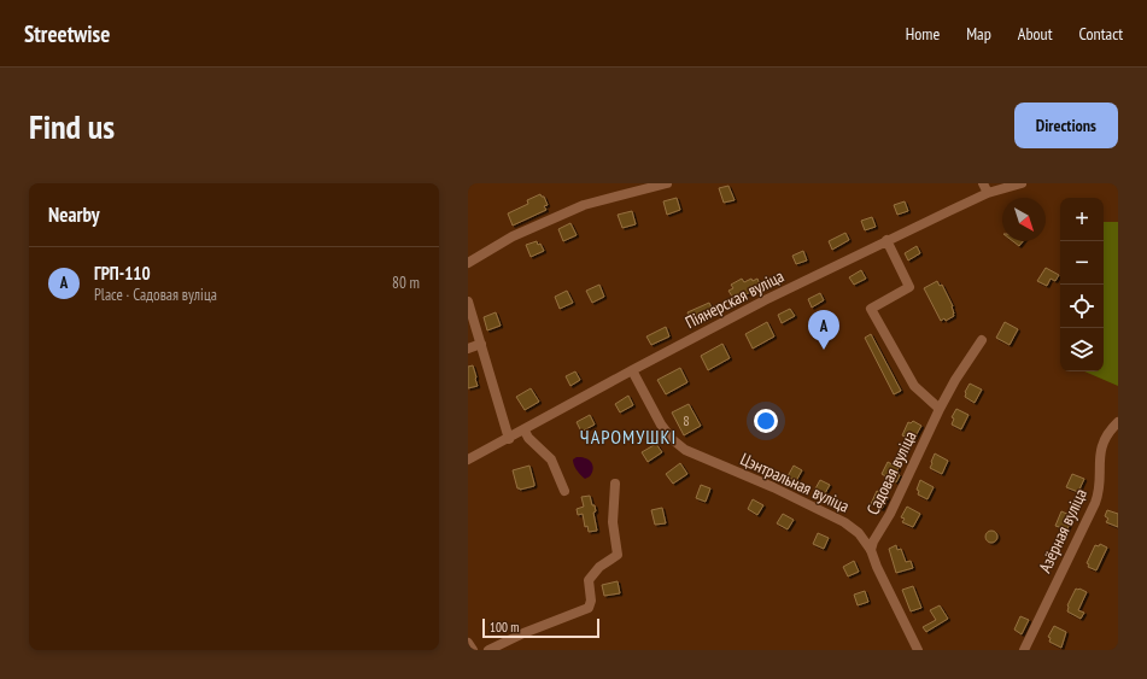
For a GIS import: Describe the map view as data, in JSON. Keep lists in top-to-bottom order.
{
  "streets": {
    "street": [
      "Піянерская вуліца",
      "Садовая вуліца",
      "Цэнтральная вуліца",
      "Азёрная вуліца"
    ]
  },
  "crossings": [
    ["Піянерская вуліца", "Цэнтральная вуліца"],
    ["Садовая вуліца", "Цэнтральная вуліца"]
  ],
  "districts": ["ЧАРОМУШКІ"],
  "house_numbers": ["8"],
  "scale_bar": "100 m",
  "north": "bottom right",
  "page": {
    "header": "Streetwise",
    "nav": [
      "Home",
      "Map",
      "About",
      "Contact"
    ],
    "buttons": "Directions",
    "title": "Find us",
    "heading": "Nearby",
    "map_buttons": ["+", "−"],
    "list": [
      {
        "mark": "A",
        "name": "ГРП-110",
        "note": "Place · Садовая вуліца",
        "value": "80 m"
      }
    ],
    "pins": "A",
    "scale": "100 m"
  }
}
